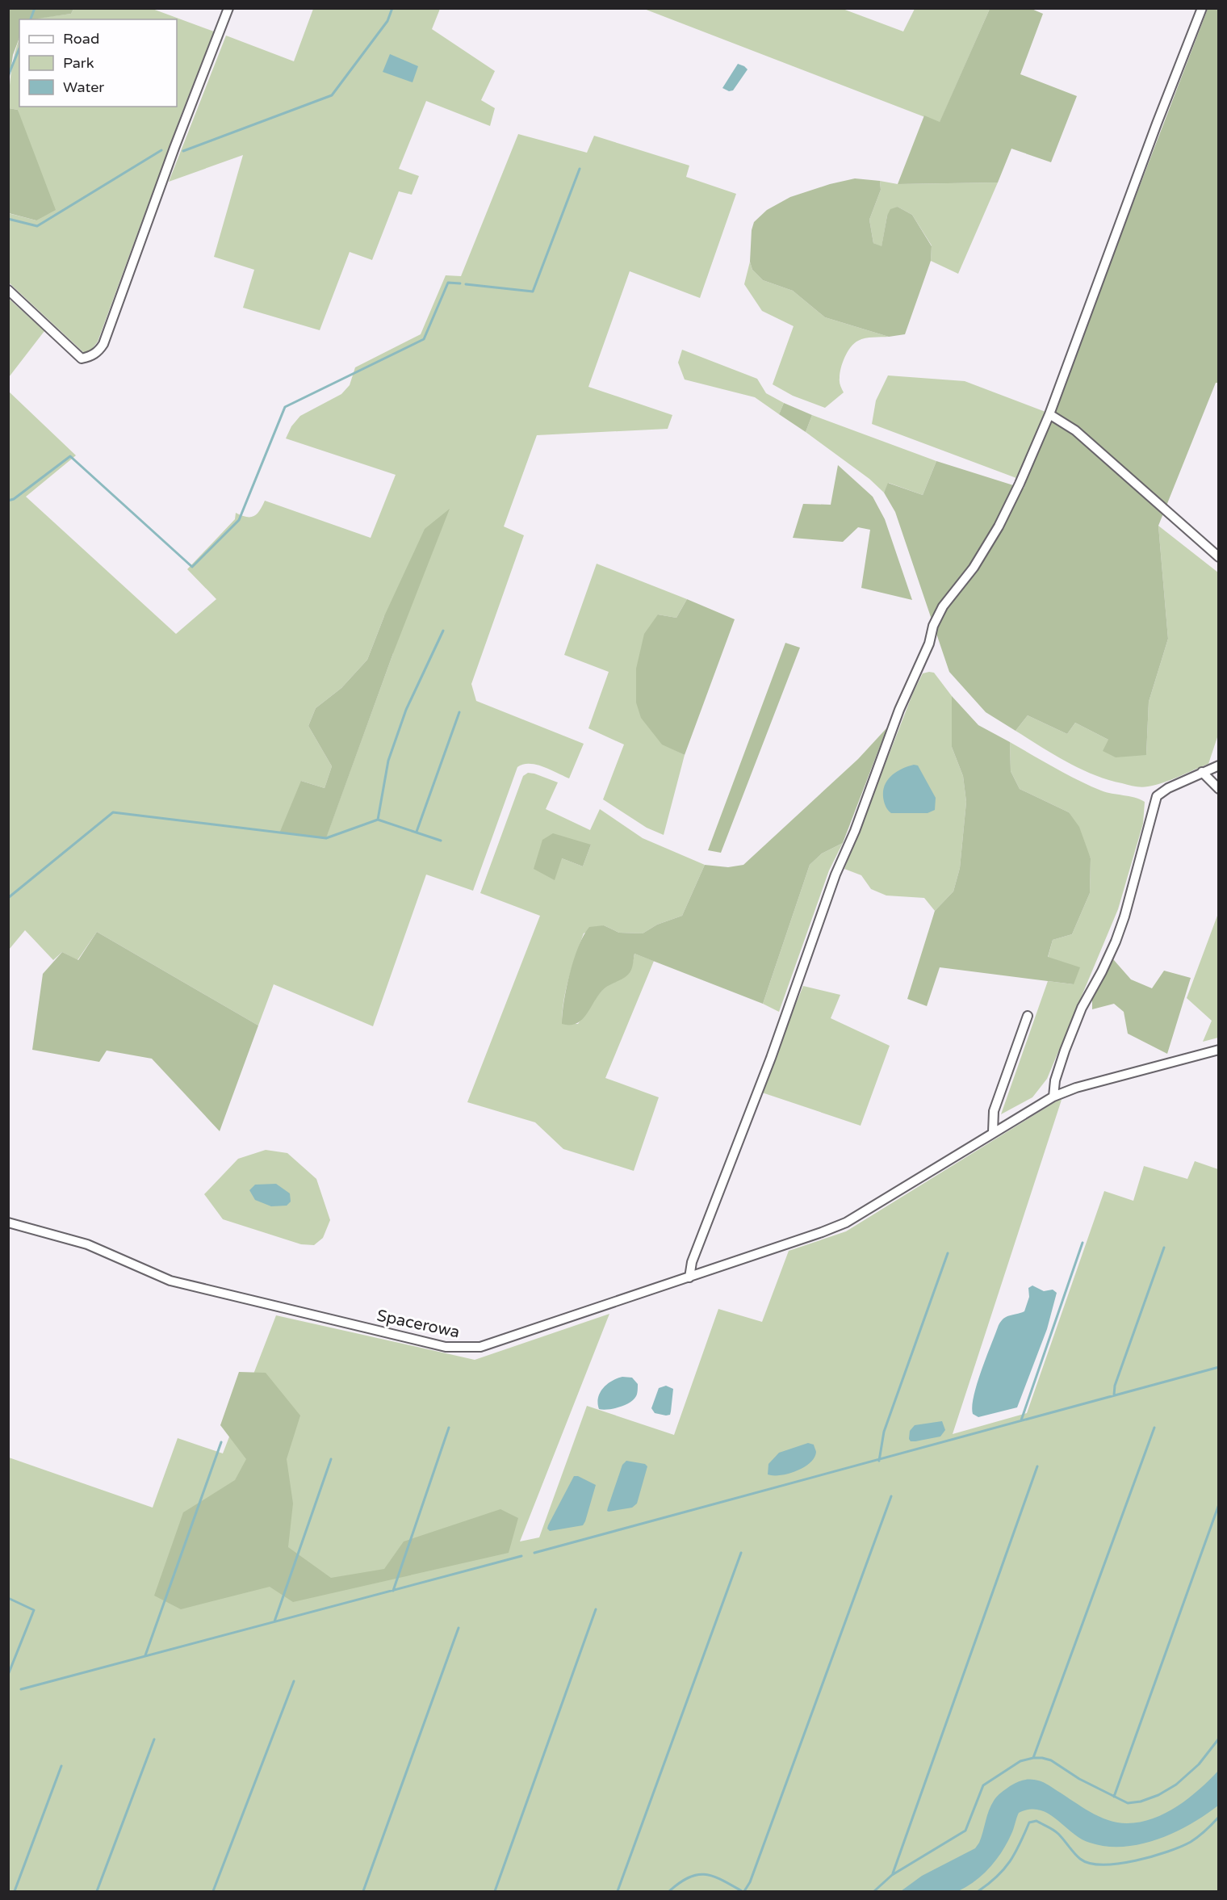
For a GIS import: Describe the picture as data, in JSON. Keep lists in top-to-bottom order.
{
  "streets": {
    "street": ["Spacerowa"]
  },
  "legend": ["Road", "Park", "Water"]
}
